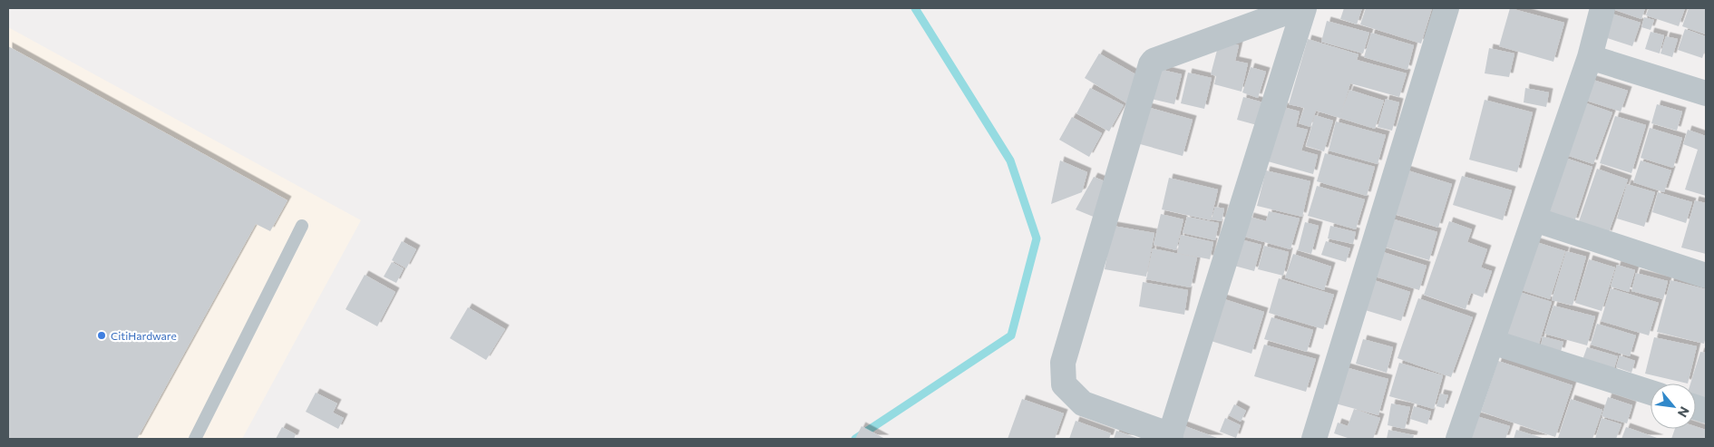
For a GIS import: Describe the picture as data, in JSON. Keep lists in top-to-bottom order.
{
  "places": ["CitiHardware"],
  "north": "bottom right"
}
